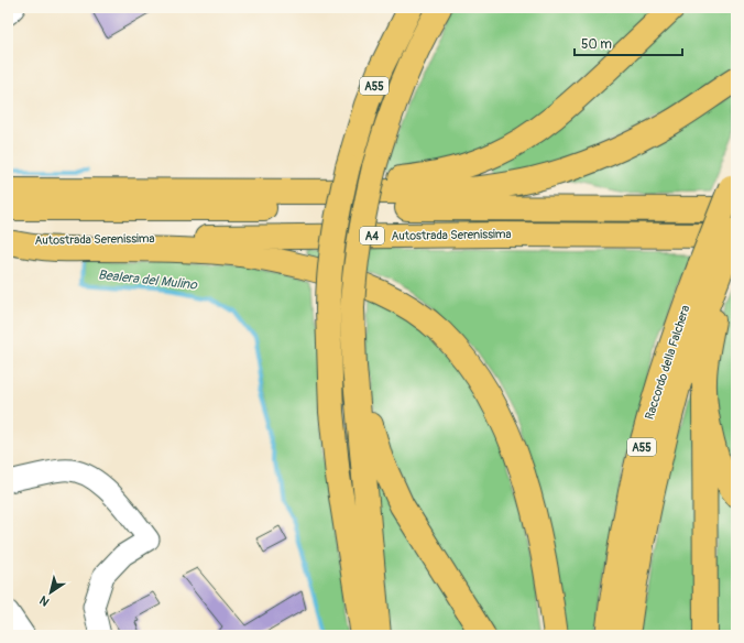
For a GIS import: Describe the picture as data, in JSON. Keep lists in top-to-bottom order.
{
  "streets": {
    "highway": [
      "A55",
      "Autostrada Serenissima",
      "A4",
      "Raccordo della Falchera"
    ]
  },
  "crossings": [
    ["Autostrada Serenissima", "A4"]
  ],
  "water": ["Bealera del Mulino"],
  "scale_bar": "50 m",
  "north": "bottom left"
}
